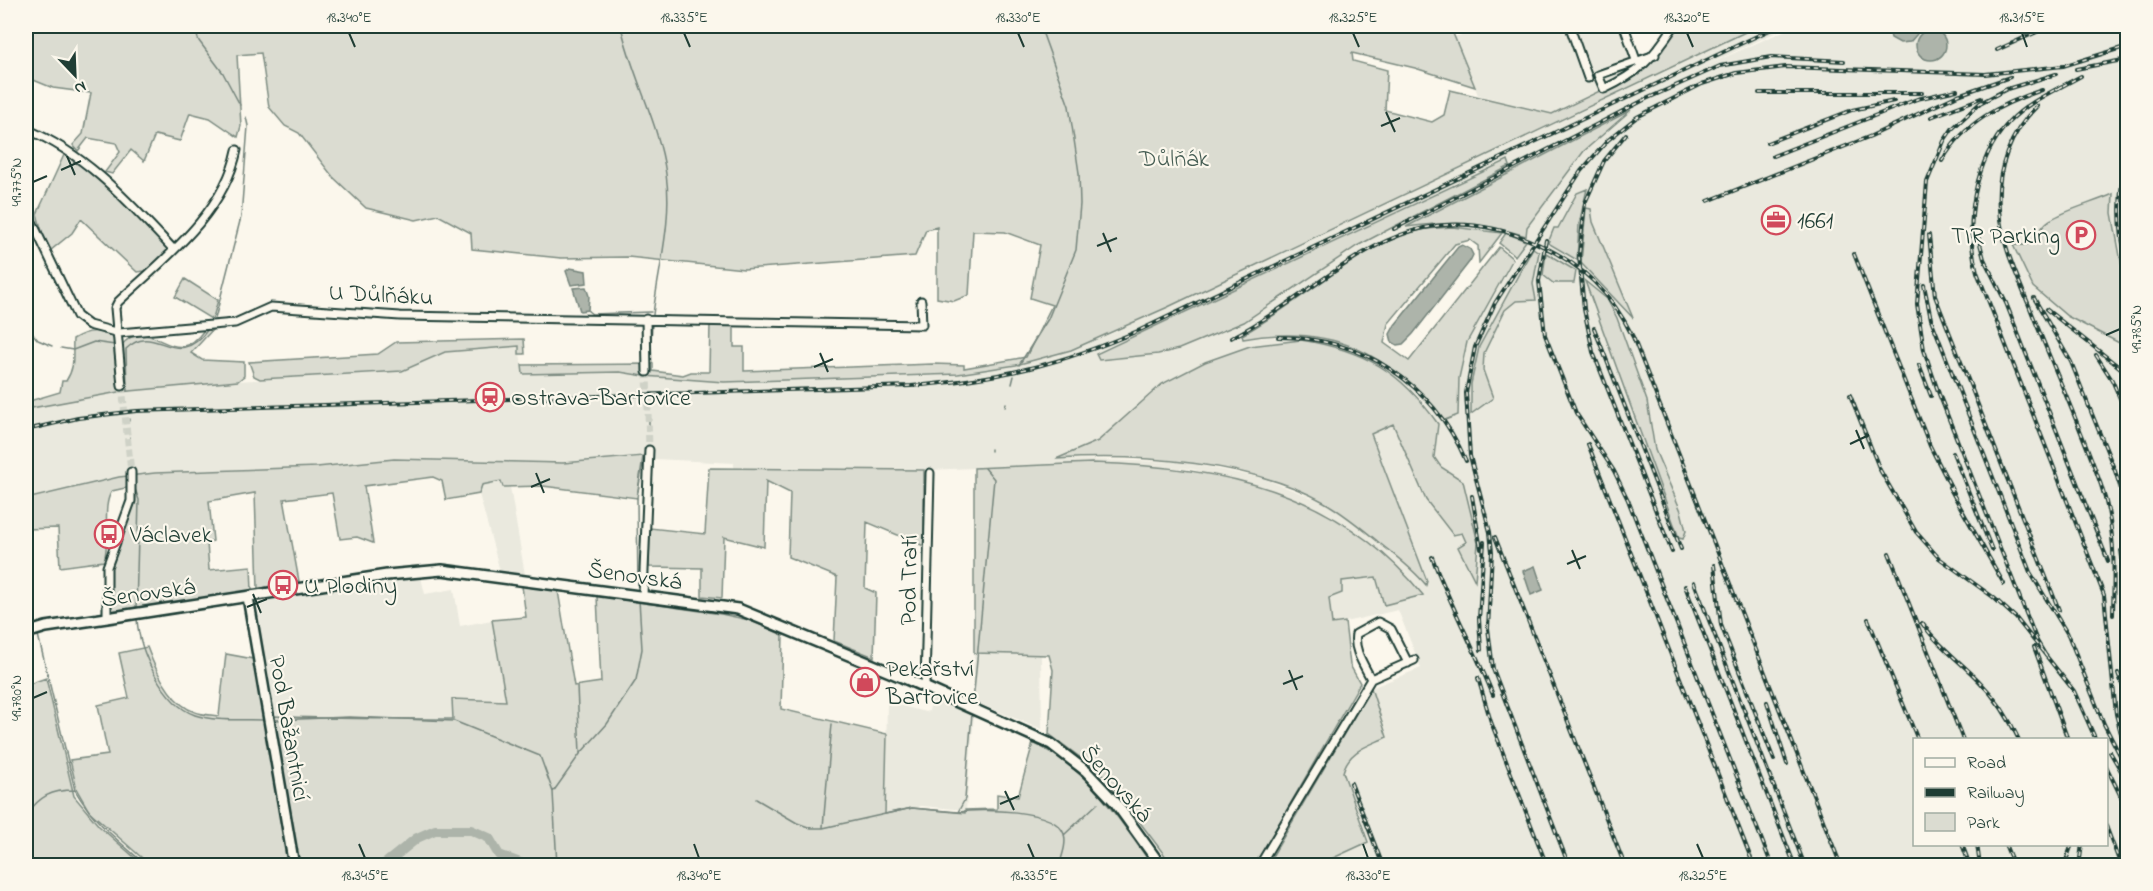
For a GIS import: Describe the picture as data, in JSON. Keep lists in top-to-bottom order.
{
  "streets": {
    "street": [
      "U Důlňáku",
      "Šenovská",
      "Pod Tratí",
      "Pod Bažantnicí"
    ]
  },
  "crossings": [
    ["Šenovská", "Pod Tratí"],
    ["Šenovská", "Pod Bažantnicí"]
  ],
  "parks": ["Důlňák"],
  "places": {
    "office": ["1661"],
    "parking": ["TIR Parking"],
    "station": ["Ostrava-Bartovice"],
    "bus stop": ["Václavek", "U Plodiny"],
    "shop": ["Pekařství Bartovice"]
  },
  "legend": ["Road", "Railway", "Park"],
  "north": "bottom right",
  "coordinates": [
    "18.340°E",
    "18.335°E",
    "18.330°E",
    "18.325°E",
    "18.320°E",
    "18.315°E",
    "49.775°N",
    "49.785°N",
    "49.780°N",
    "18.345°E"
  ]
}
